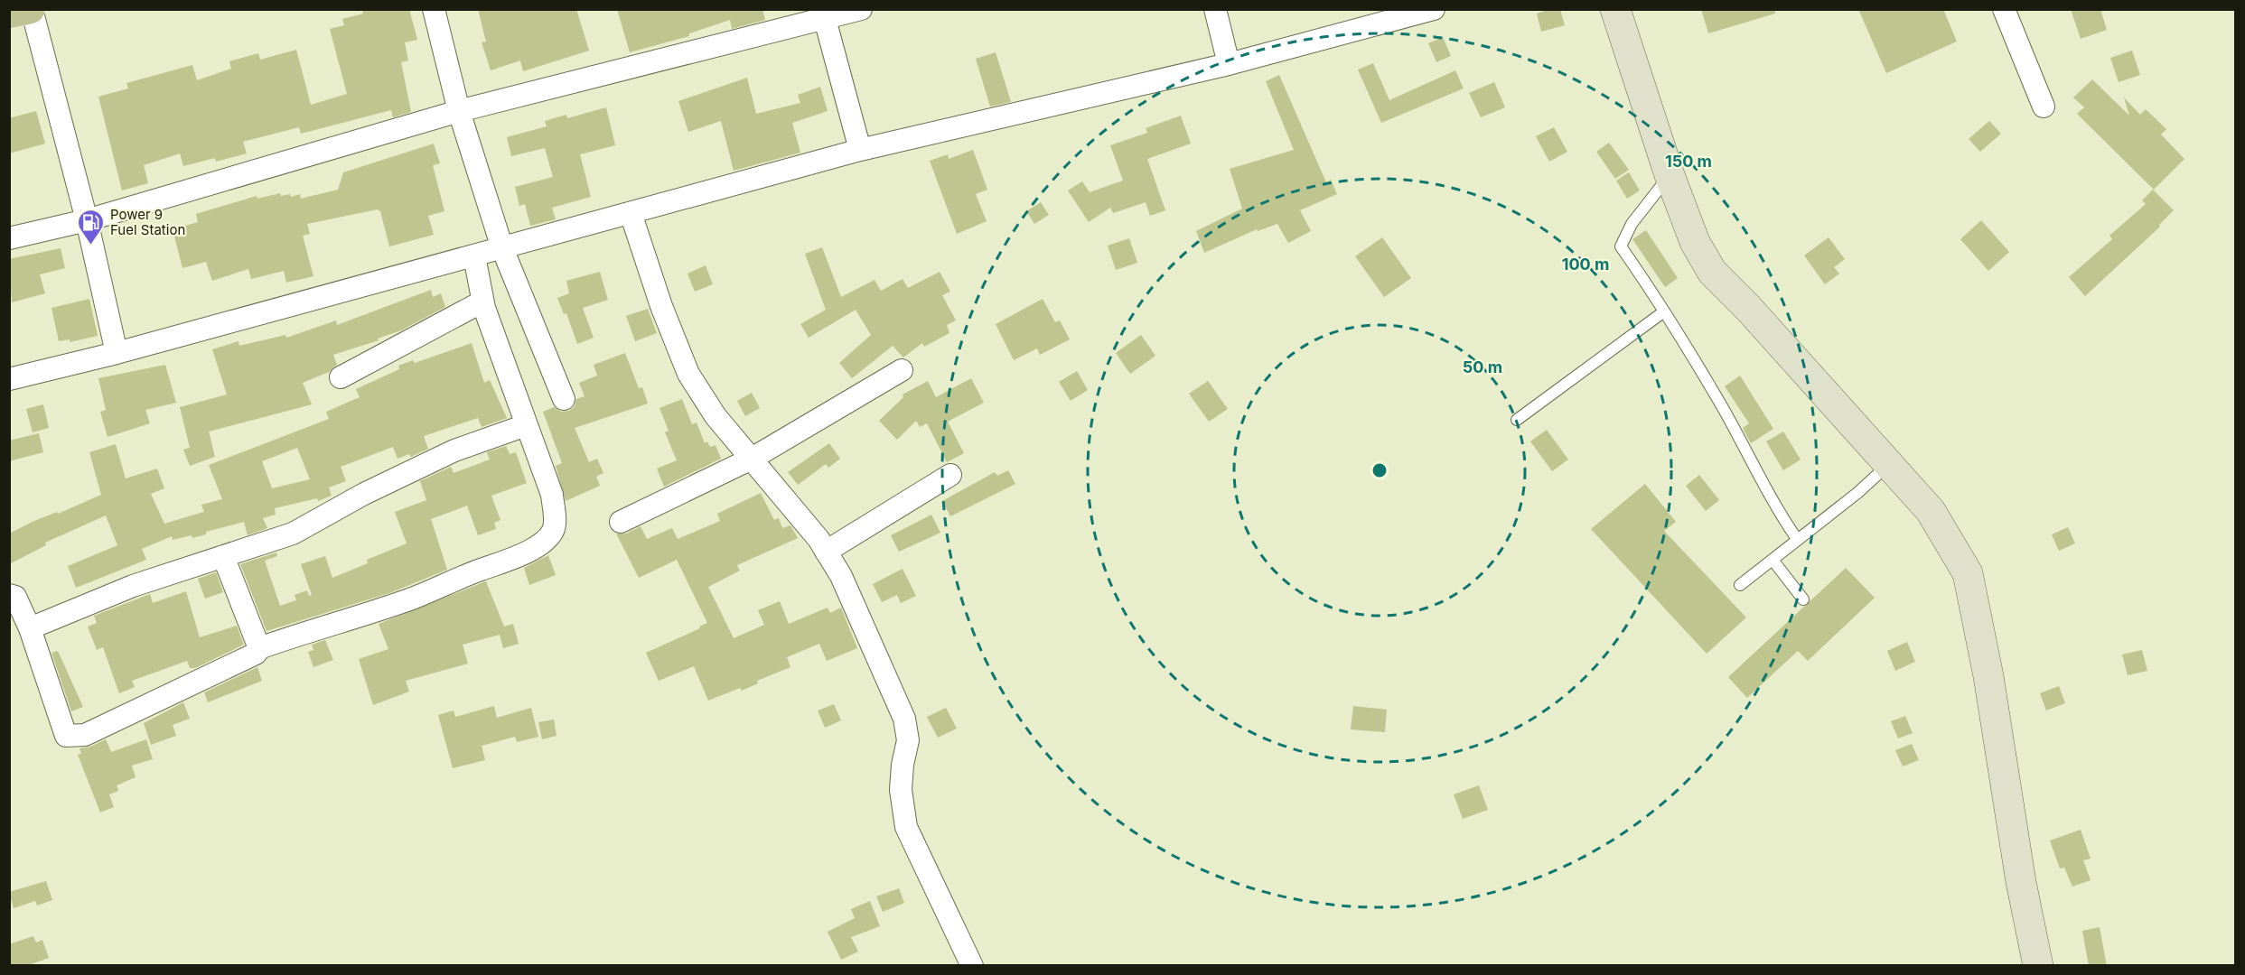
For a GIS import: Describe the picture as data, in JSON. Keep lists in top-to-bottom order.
{
  "places": {
    "fuel station": ["Power 9 Fuel Station"]
  },
  "rings": ["150 m", "100 m", "50 m"]
}
